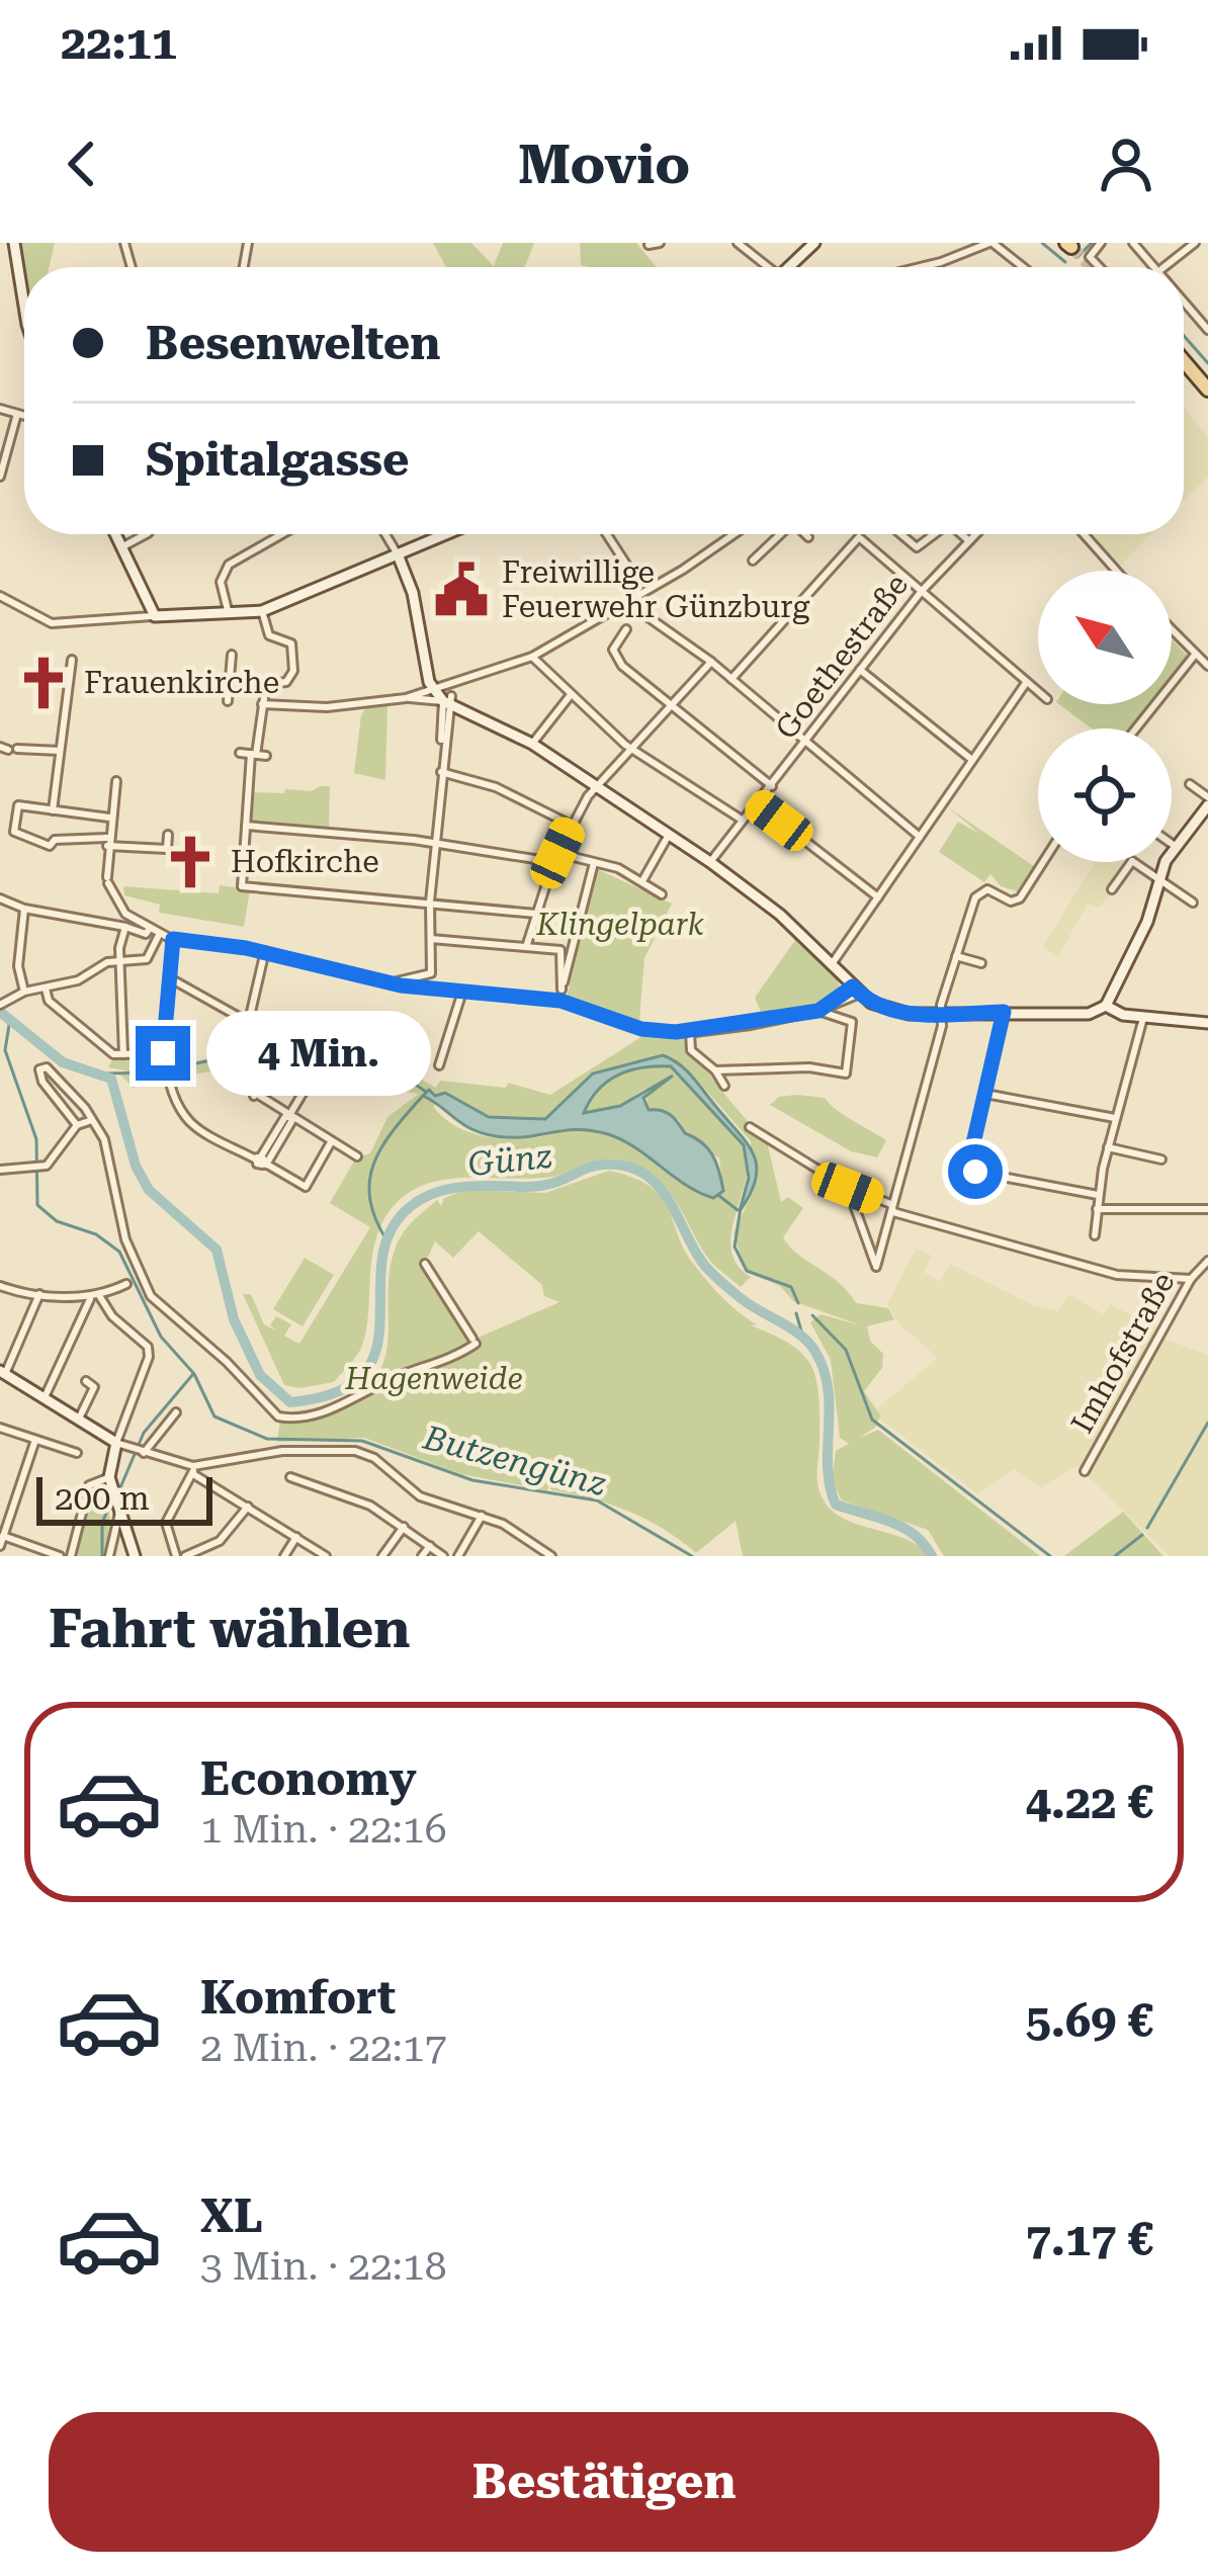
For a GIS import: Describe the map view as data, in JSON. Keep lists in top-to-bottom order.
{
  "streets": {
    "street": ["Goethestraße", "Imhofstraße"]
  },
  "water": ["Günz", "Butzengünz"],
  "parks": ["Klingelpark", "Hagenweide"],
  "places": {
    "public building": ["Freiwillige Feuerwehr Günzburg"],
    "church": ["Frauenkirche", "Hofkirche"]
  },
  "scale_bar": "200 m",
  "north": "top left",
  "page": {
    "status": "22:11",
    "header": "Movio",
    "banner": ["Besenwelten", "Spitalgasse"],
    "bubble": "4 Min.",
    "scale": "200 m",
    "heading": "Fahrt wählen",
    "list": [
      {
        "name": "Economy",
        "note": "1 Min. · 22:16",
        "value": "4.22 €"
      },
      {
        "name": "Komfort",
        "note": "2 Min. · 22:17",
        "value": "5.69 €"
      },
      {
        "name": "XL",
        "note": "3 Min. · 22:18",
        "value": "7.17 €"
      }
    ],
    "buttons": "Bestätigen"
  }
}
